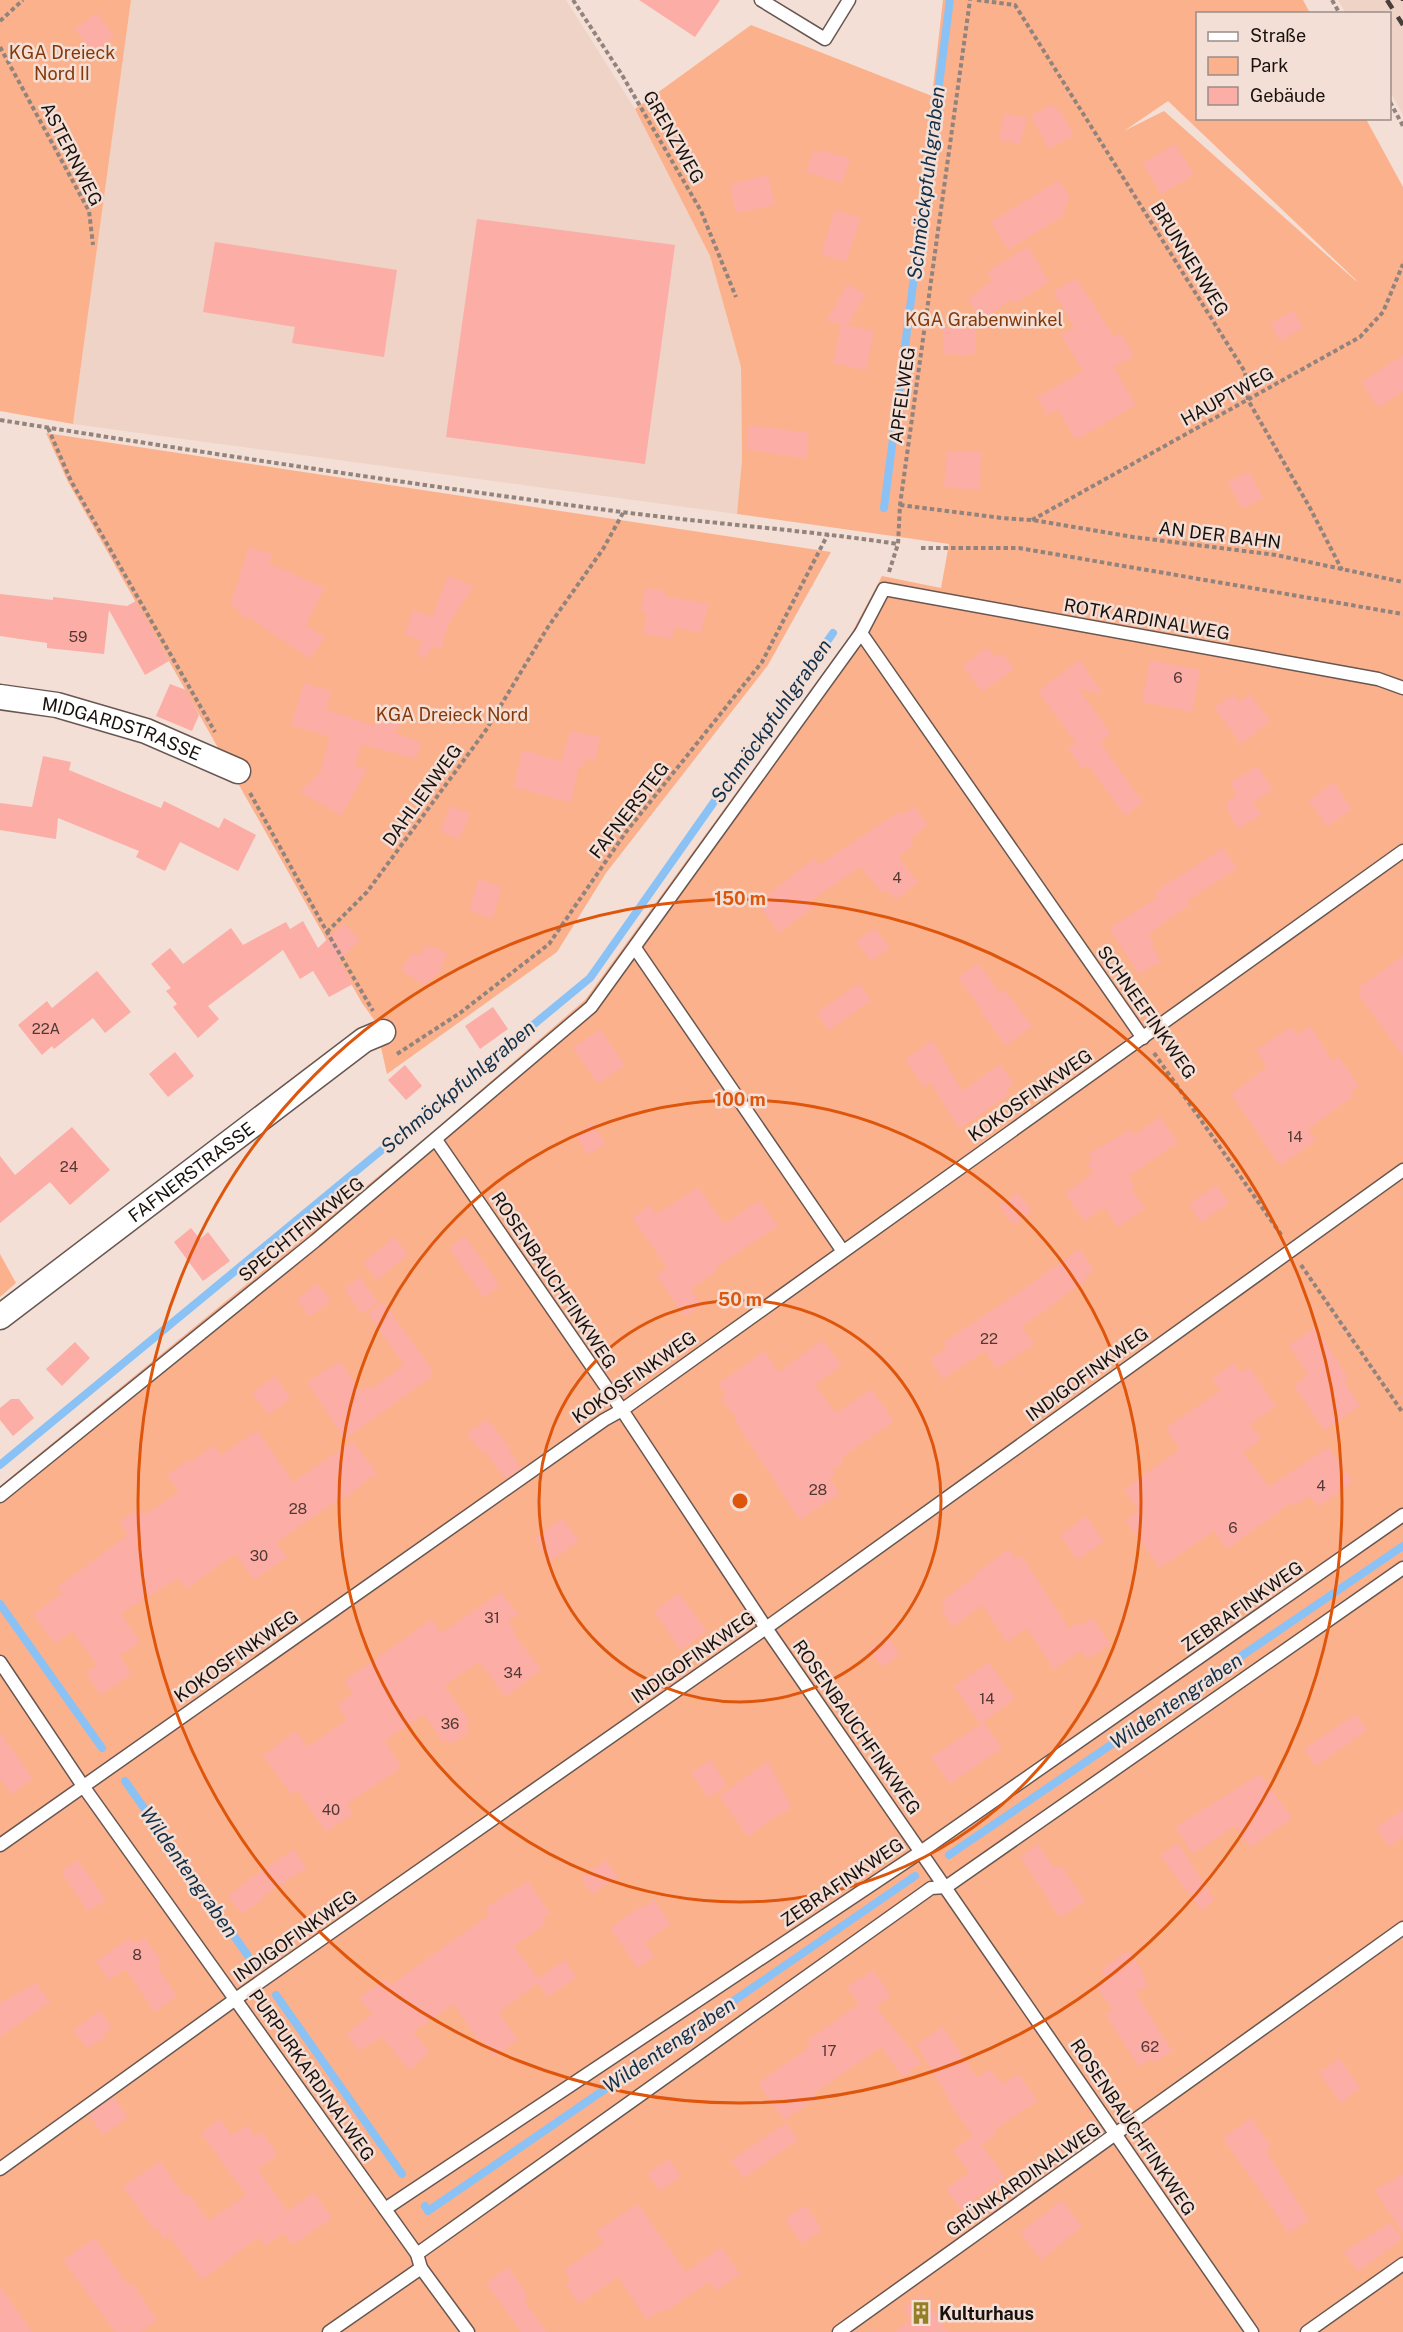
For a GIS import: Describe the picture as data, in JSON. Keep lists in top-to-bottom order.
{
  "streets": {
    "street": ["MIDGARDSTRASSE", "FAFNERSTRASSE"],
    "lane": [
      "ROTKARDINALWEG",
      "SCHNEEFINKWEG",
      "KOKOSFINKWEG",
      "SPECHTFINKWEG",
      "ROSENBAUCHFINKWEG",
      "INDIGOFINKWEG",
      "ZEBRAFINKWEG",
      "PURPURKARDINALWEG",
      "GRÜNKARDINALWEG"
    ],
    "path": [
      "GRENZWEG",
      "ASTERNWEG",
      "BRUNNENWEG",
      "APFELWEG",
      "HAUPTWEG",
      "AN DER BAHN",
      "DAHLIENWEG",
      "FAFNERSTEG"
    ]
  },
  "crossings": [
    ["BRUNNENWEG", "HAUPTWEG"],
    ["BRUNNENWEG", "AN DER BAHN"],
    ["APFELWEG", "AN DER BAHN"],
    ["APFELWEG", "ROTKARDINALWEG"],
    ["APFELWEG", "SPECHTFINKWEG"],
    ["HAUPTWEG", "AN DER BAHN"],
    ["ROTKARDINALWEG", "SPECHTFINKWEG"],
    ["SCHNEEFINKWEG", "KOKOSFINKWEG"],
    ["SCHNEEFINKWEG", "SPECHTFINKWEG"],
    ["SCHNEEFINKWEG", "INDIGOFINKWEG"],
    ["KOKOSFINKWEG", "ROSENBAUCHFINKWEG"],
    ["KOKOSFINKWEG", "PURPURKARDINALWEG"],
    ["SPECHTFINKWEG", "ROSENBAUCHFINKWEG"],
    ["ROSENBAUCHFINKWEG", "INDIGOFINKWEG"],
    ["ROSENBAUCHFINKWEG", "ZEBRAFINKWEG"],
    ["ROSENBAUCHFINKWEG", "GRÜNKARDINALWEG"],
    ["INDIGOFINKWEG", "PURPURKARDINALWEG"],
    ["ZEBRAFINKWEG", "PURPURKARDINALWEG"]
  ],
  "water": ["Schmöckpfuhlgraben", "Wildentengraben"],
  "parks": ["KGA Dreieck Nord II", "KGA Grabenwinkel", "KGA Dreieck Nord"],
  "places": {
    "building": ["Kulturhaus"]
  },
  "house_numbers": [
    "59",
    "6",
    "4",
    "22A",
    "14",
    "24",
    "22",
    "4",
    "28",
    "28",
    "6",
    "30",
    "31",
    "34",
    "14",
    "36",
    "40",
    "8",
    "62",
    "17"
  ],
  "legend": ["Straße", "Park", "Gebäude"],
  "rings": ["150 m", "100 m", "50 m"]
}
